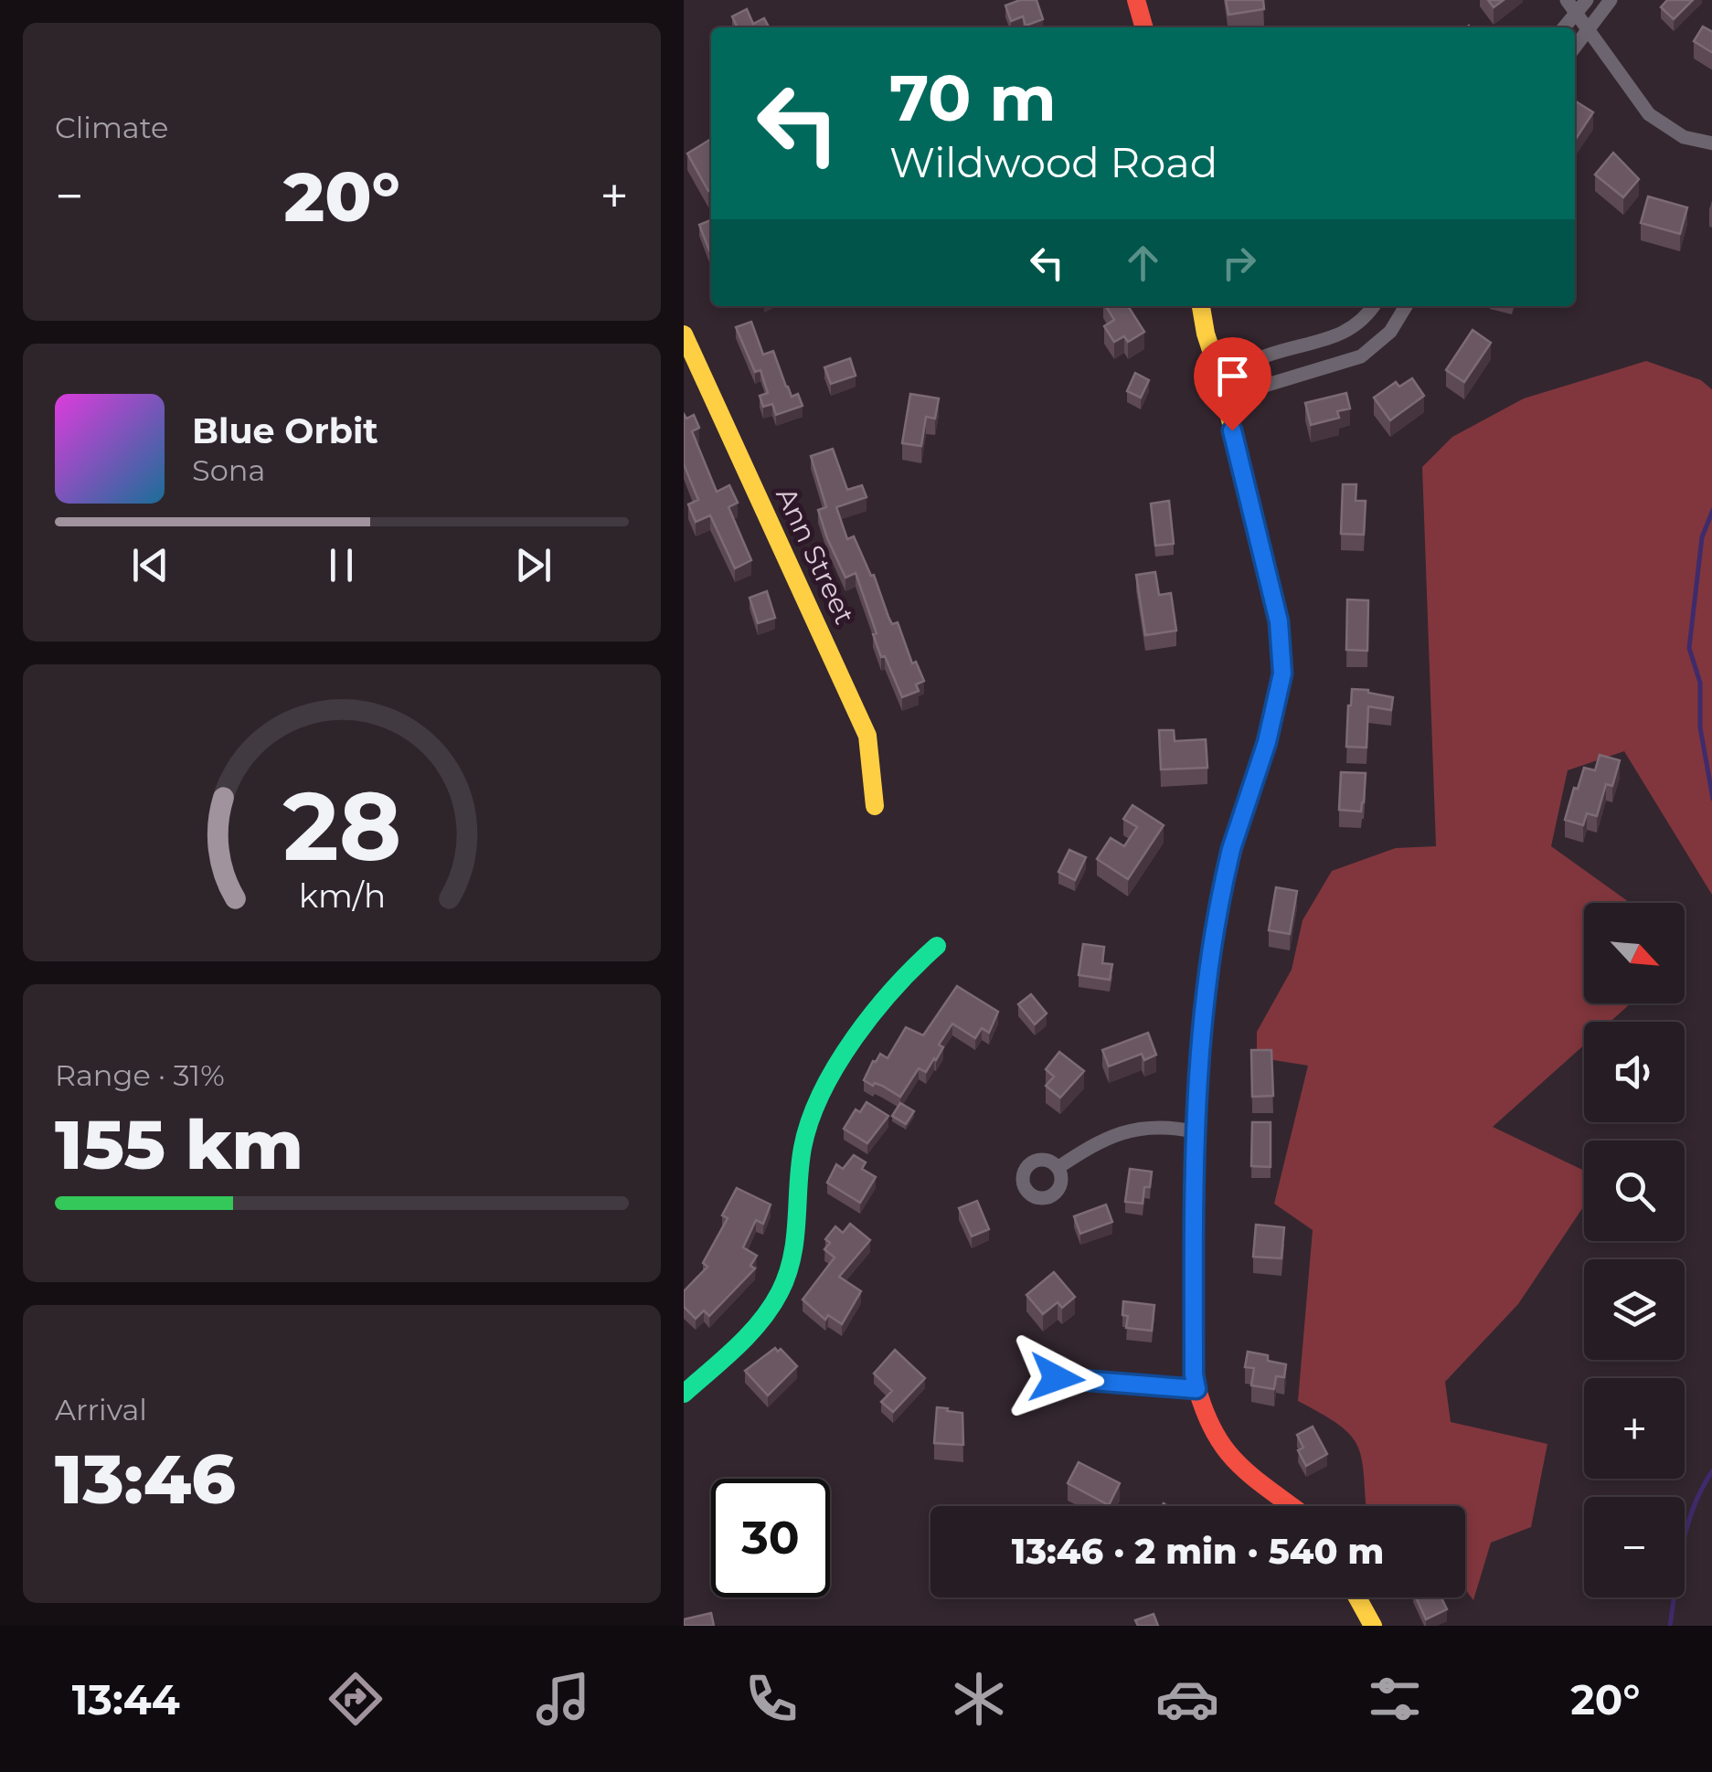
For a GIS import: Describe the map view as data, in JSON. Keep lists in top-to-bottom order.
{
  "streets": {
    "street": ["Ann Street"]
  },
  "north": "bottom right",
  "page": {
    "tile": [
      "Climate",
      ["Range · 31%", "155 km"],
      ["Arrival", "13:46"]
    ],
    "turn": ["70 m", "Wildwood Road"],
    "heat": ["−", "20°", "+"],
    "song": ["Blue Orbit", "Sona"],
    "map_buttons": ["+", "−"],
    "limit": "30",
    "trip": "13:46 · 2 min · 540 m",
    "tabs": ["13:44", "20°"],
    "gauge": ["28", "km/h"]
  }
}
